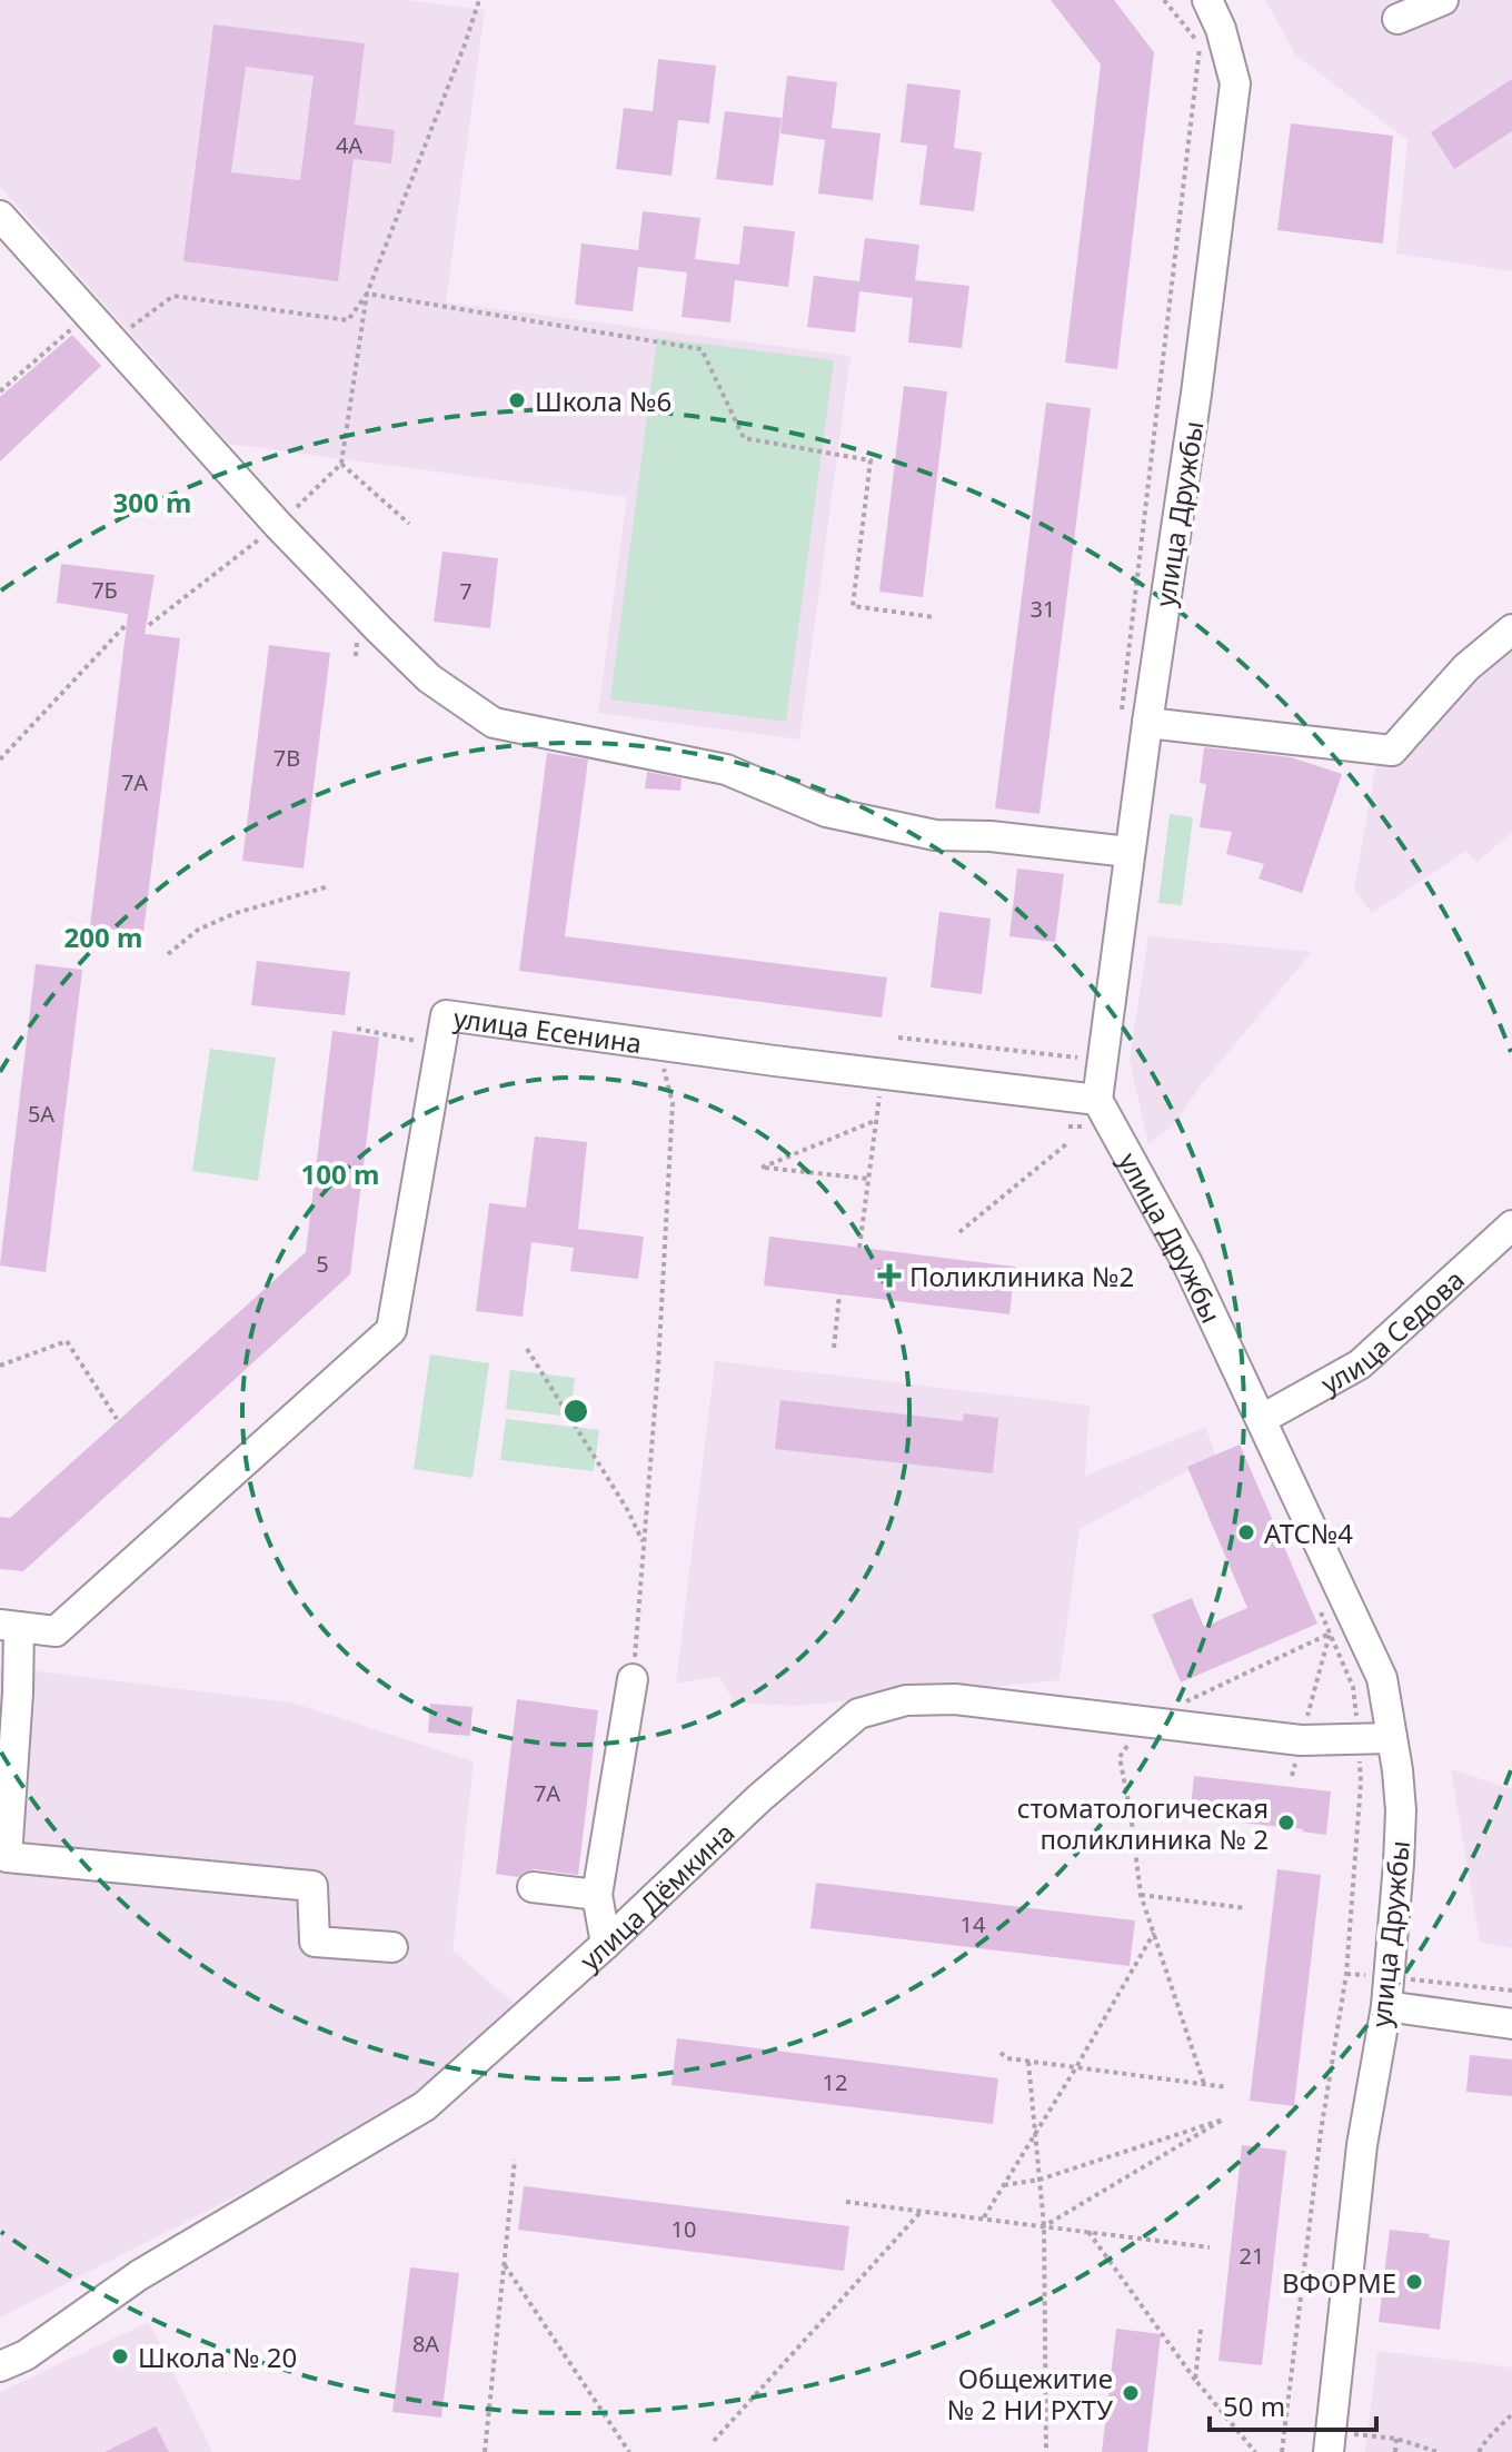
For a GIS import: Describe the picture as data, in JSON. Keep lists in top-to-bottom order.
{
  "streets": {
    "street": [
      "улица Дружбы",
      "улица Есенина",
      "улица Седова",
      "улица Дёмкина"
    ]
  },
  "crossings": [
    ["улица Дружбы", "улица Есенина"],
    ["улица Дружбы", "улица Седова"],
    ["улица Дружбы", "улица Дёмкина"]
  ],
  "places": {
    "other": [
      "Школа №6",
      "АТС№4",
      "стоматологическая поликлиника № 2",
      "ВФОРМЕ",
      "Школа № 20",
      "Общежитие № 2 НИ РХТУ"
    ],
    "health": ["Поликлиника №2"]
  },
  "house_numbers": [
    "4А",
    "7Б",
    "7",
    "31",
    "7В",
    "7А",
    "5А",
    "5",
    "7А",
    "14",
    "12",
    "10",
    "21",
    "8А"
  ],
  "scale_bar": "50 m",
  "rings": ["300 m", "200 m", "100 m"]
}
